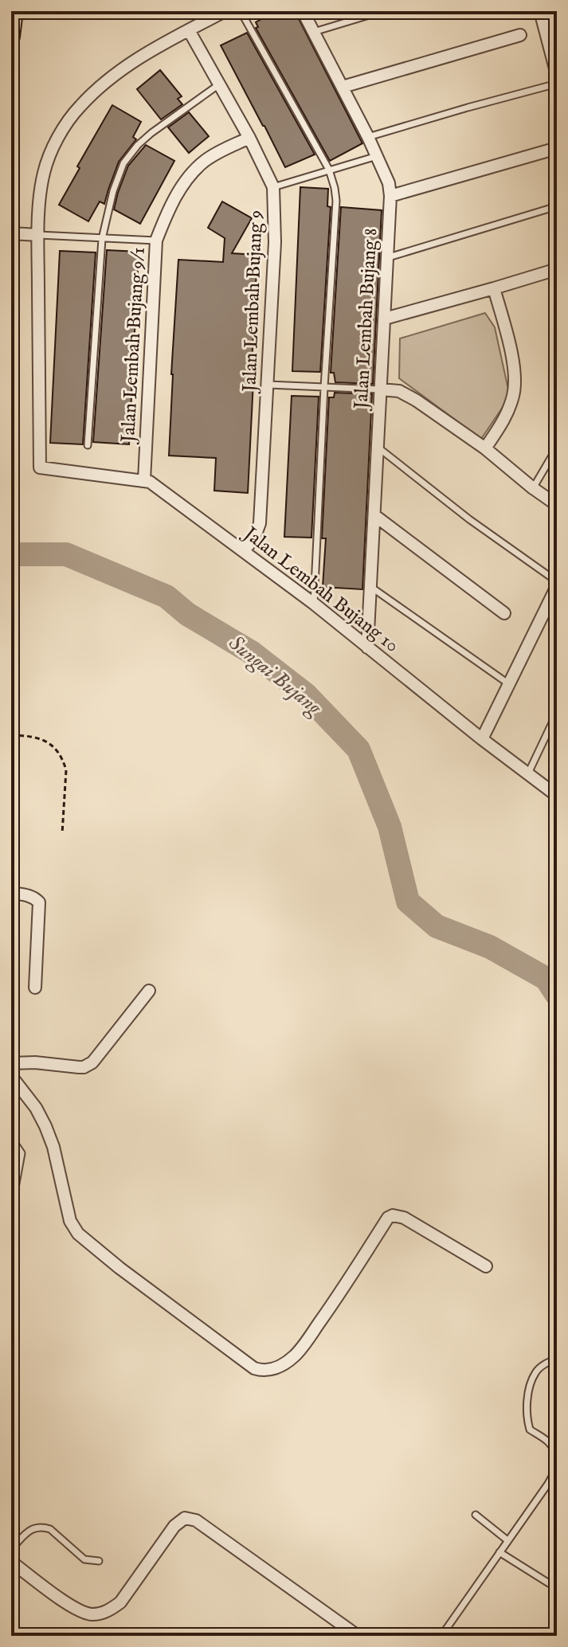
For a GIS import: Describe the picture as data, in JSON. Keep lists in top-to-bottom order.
{
  "streets": {
    "street": [
      "Jalan Lembah Bujang 9",
      "Jalan Lembah Bujang 8",
      "Jalan Lembah Bujang 9/1",
      "Jalan Lembah Bujang 10"
    ]
  },
  "crossings": [
    ["Jalan Lembah Bujang 9", "Jalan Lembah Bujang 9/1"],
    ["Jalan Lembah Bujang 9", "Jalan Lembah Bujang 10"],
    ["Jalan Lembah Bujang 8", "Jalan Lembah Bujang 10"],
    ["Jalan Lembah Bujang 9/1", "Jalan Lembah Bujang 10"]
  ],
  "water": ["Sungai Bujang"]
}
